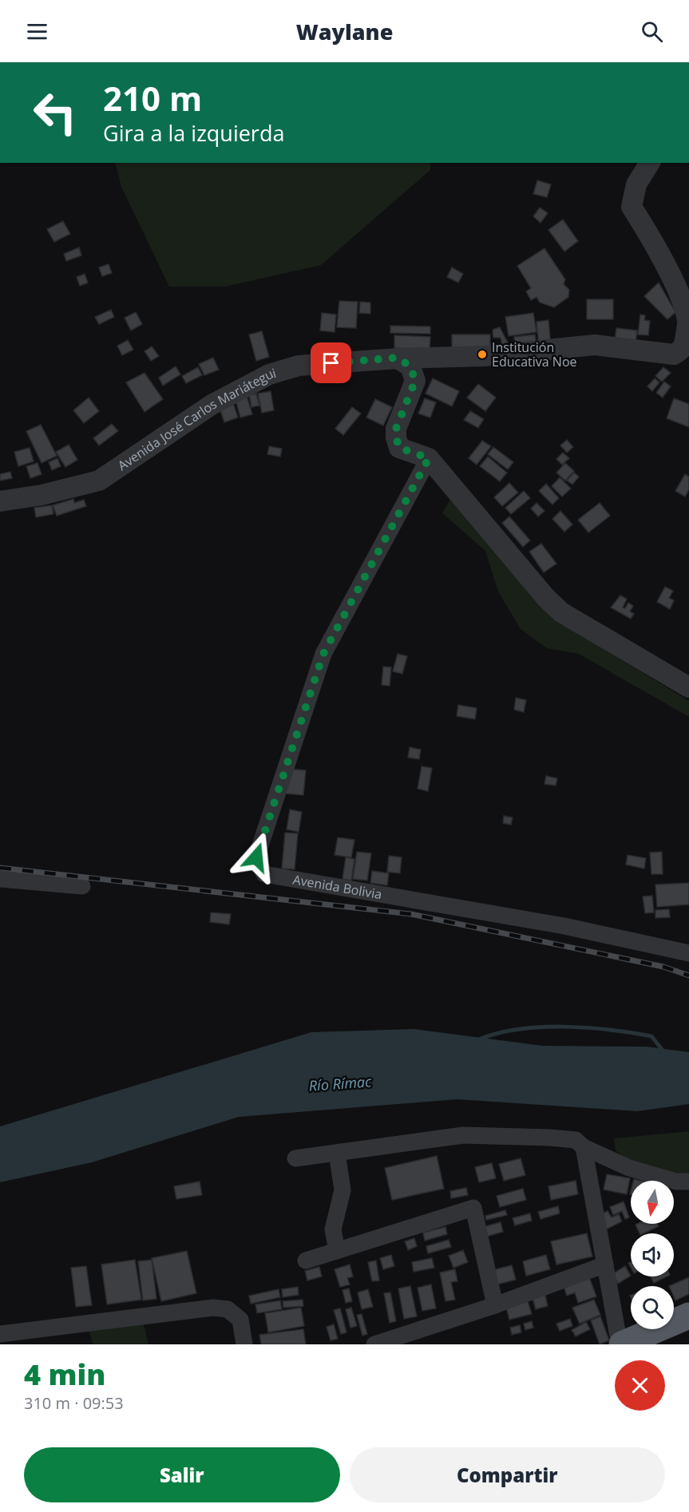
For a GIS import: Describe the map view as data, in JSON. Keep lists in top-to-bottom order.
{
  "streets": {
    "street": ["Avenida José Carlos Mariátegui", "Avenida Bolivia"]
  },
  "water": ["Río Rímac"],
  "places": ["Institución Educativa Noe"],
  "north": "bottom",
  "page": {
    "header": "Waylane",
    "turn": ["210 m", "Gira a la izquierda"],
    "heading": ["4 min", "310 m · 09:53"],
    "buttons": ["Salir", "Compartir"]
  }
}
